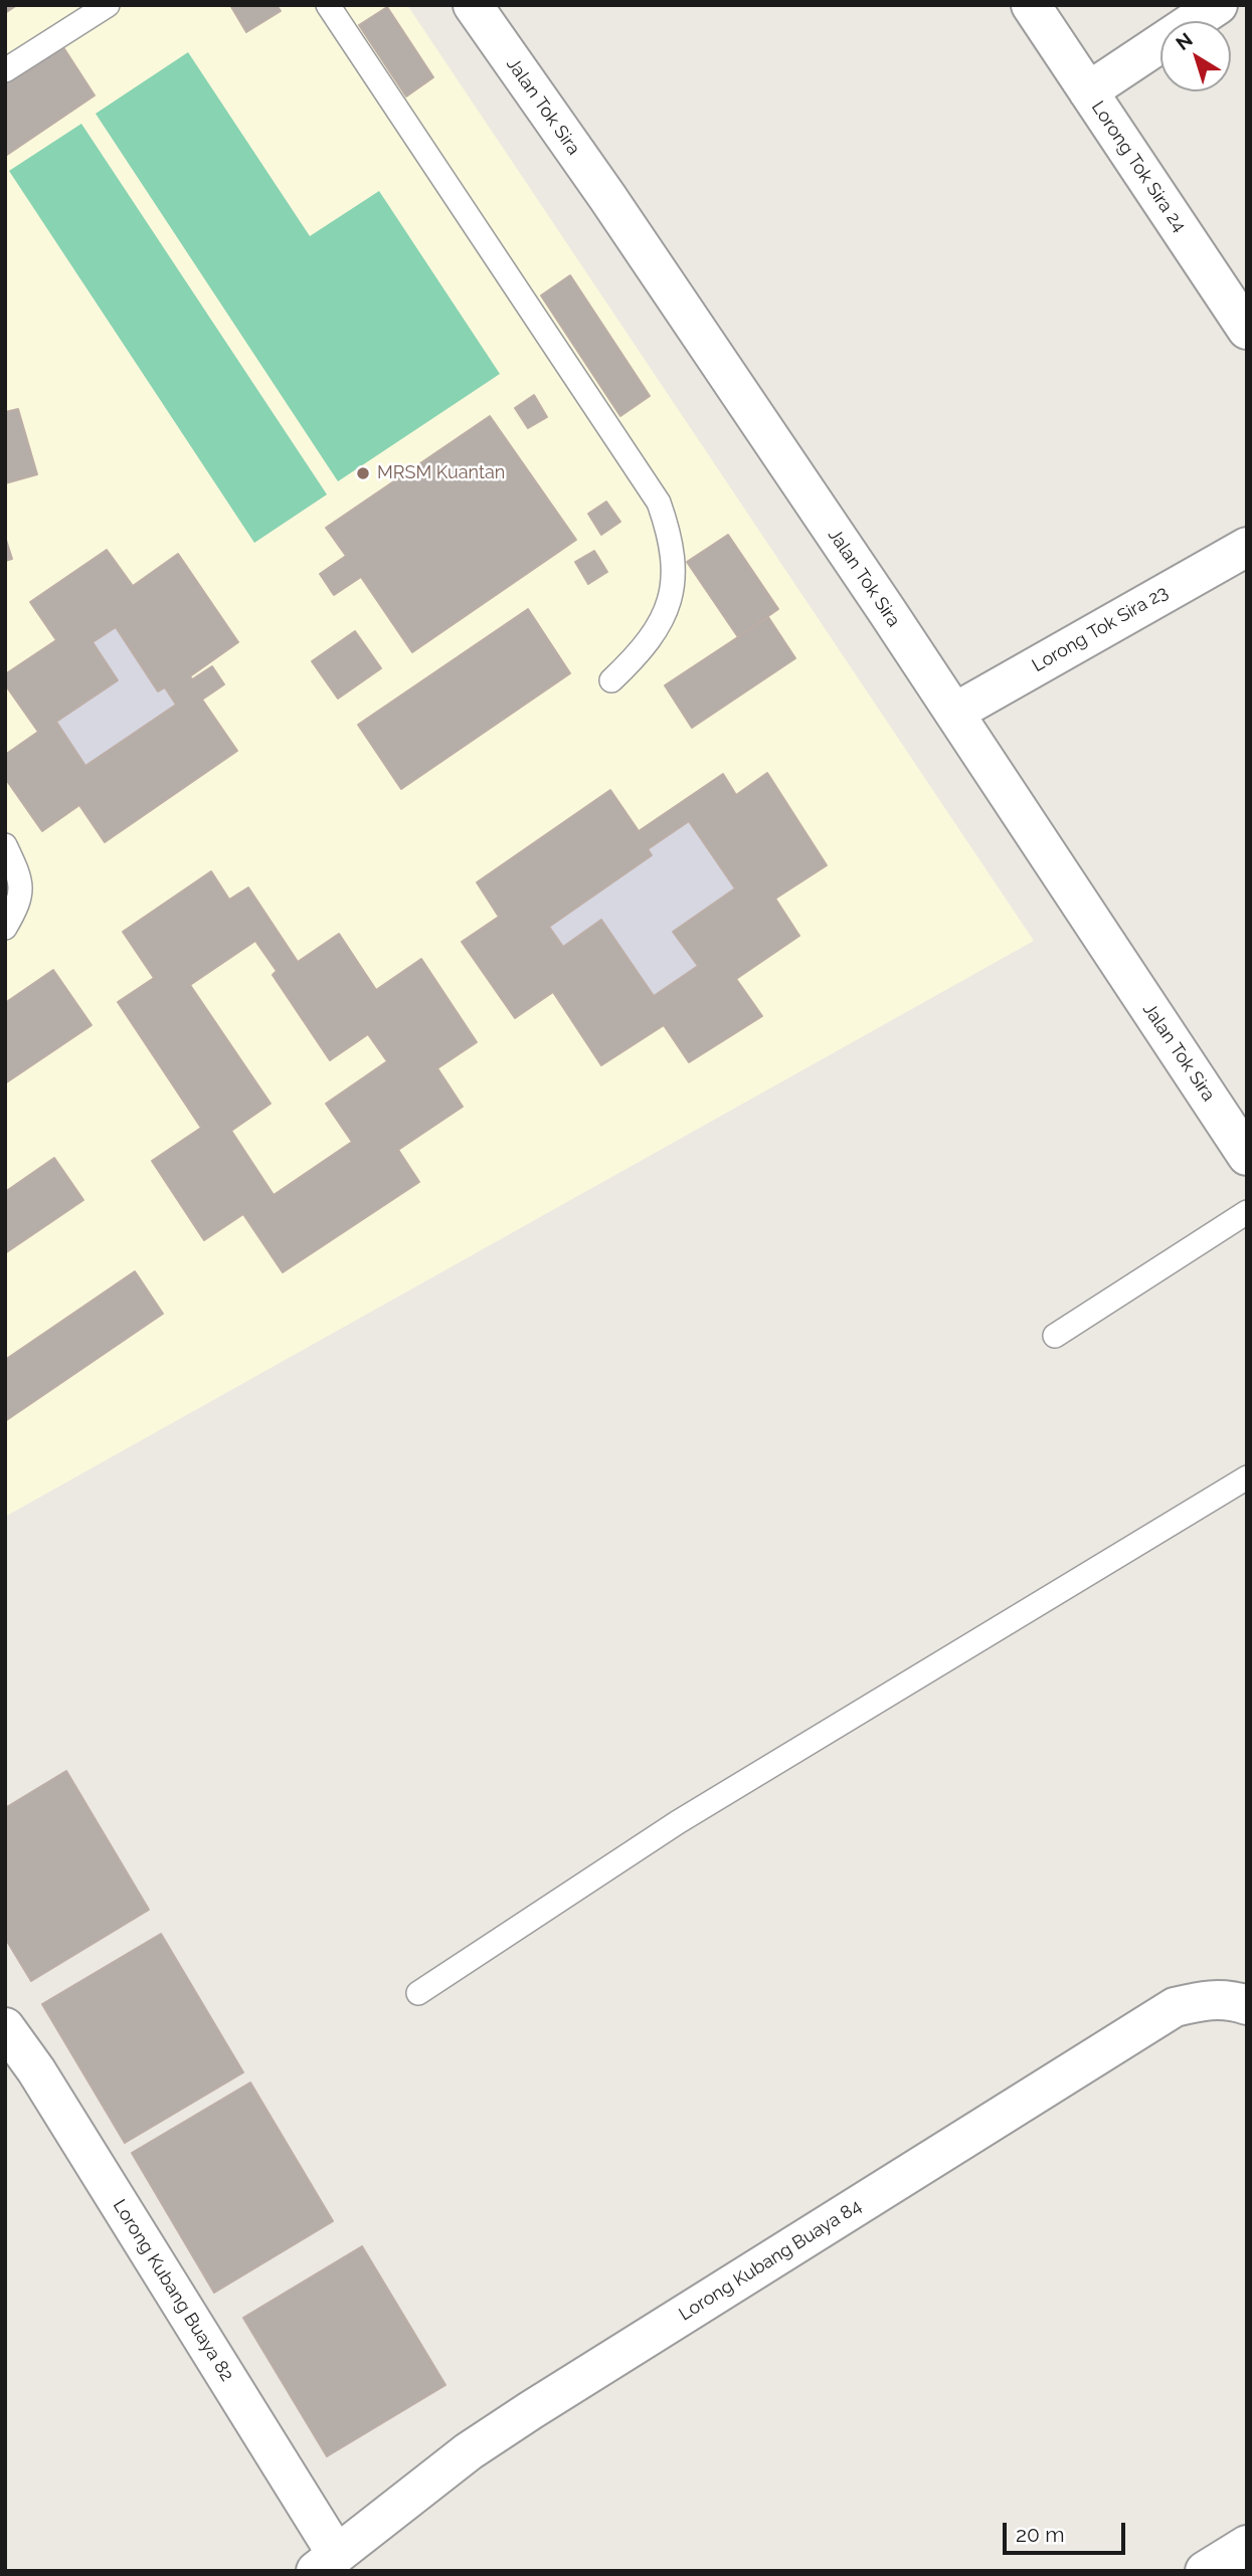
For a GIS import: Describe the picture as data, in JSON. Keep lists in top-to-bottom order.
{
  "streets": {
    "street": [
      "Jalan Tok Sira",
      "Lorong Tok Sira 24",
      "Lorong Tok Sira 23",
      "Lorong Kubang Buaya 84",
      "Lorong Kubang Buaya 82"
    ]
  },
  "crossings": [
    ["Jalan Tok Sira", "Lorong Tok Sira 23"],
    ["Lorong Kubang Buaya 84", "Lorong Kubang Buaya 82"]
  ],
  "places": ["MRSM Kuantan"],
  "scale_bar": "20 m",
  "north": "top left"
}
